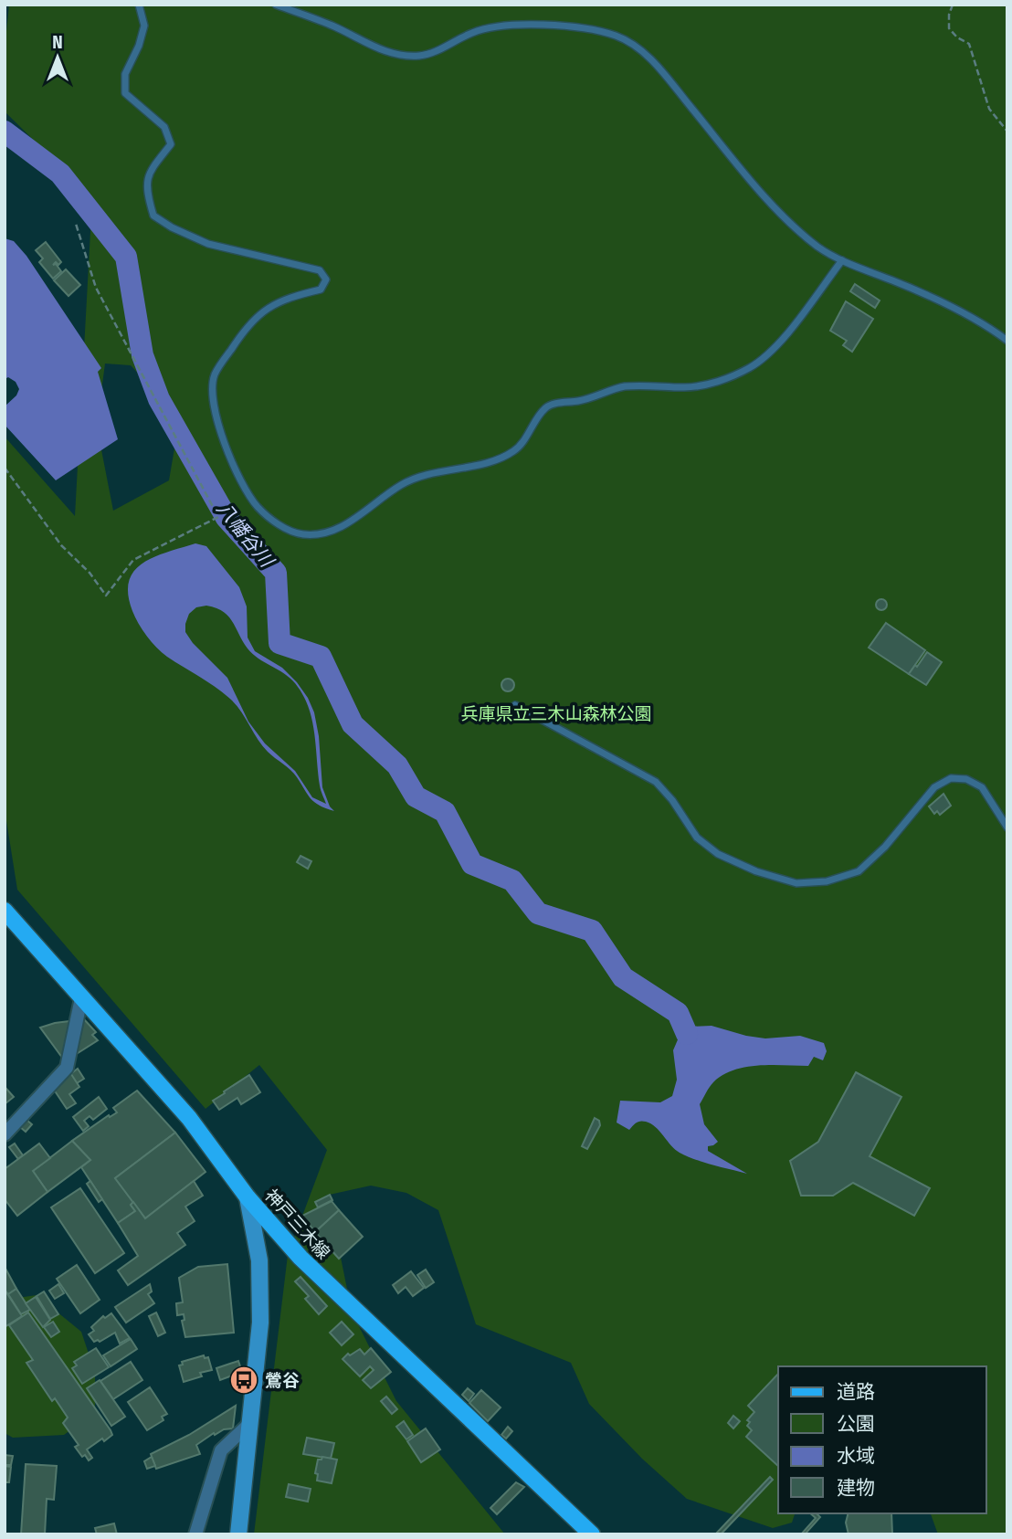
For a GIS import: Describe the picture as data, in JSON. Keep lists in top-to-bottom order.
{
  "streets": {
    "main road": ["神戸三木線"]
  },
  "water": ["八幡谷川"],
  "parks": ["兵庫県立三木山森林公園"],
  "places": {
    "bus stop": ["鶯谷"]
  },
  "legend": [
    "道路",
    "公園",
    "水域",
    "建物"
  ],
  "north": "top"
}
